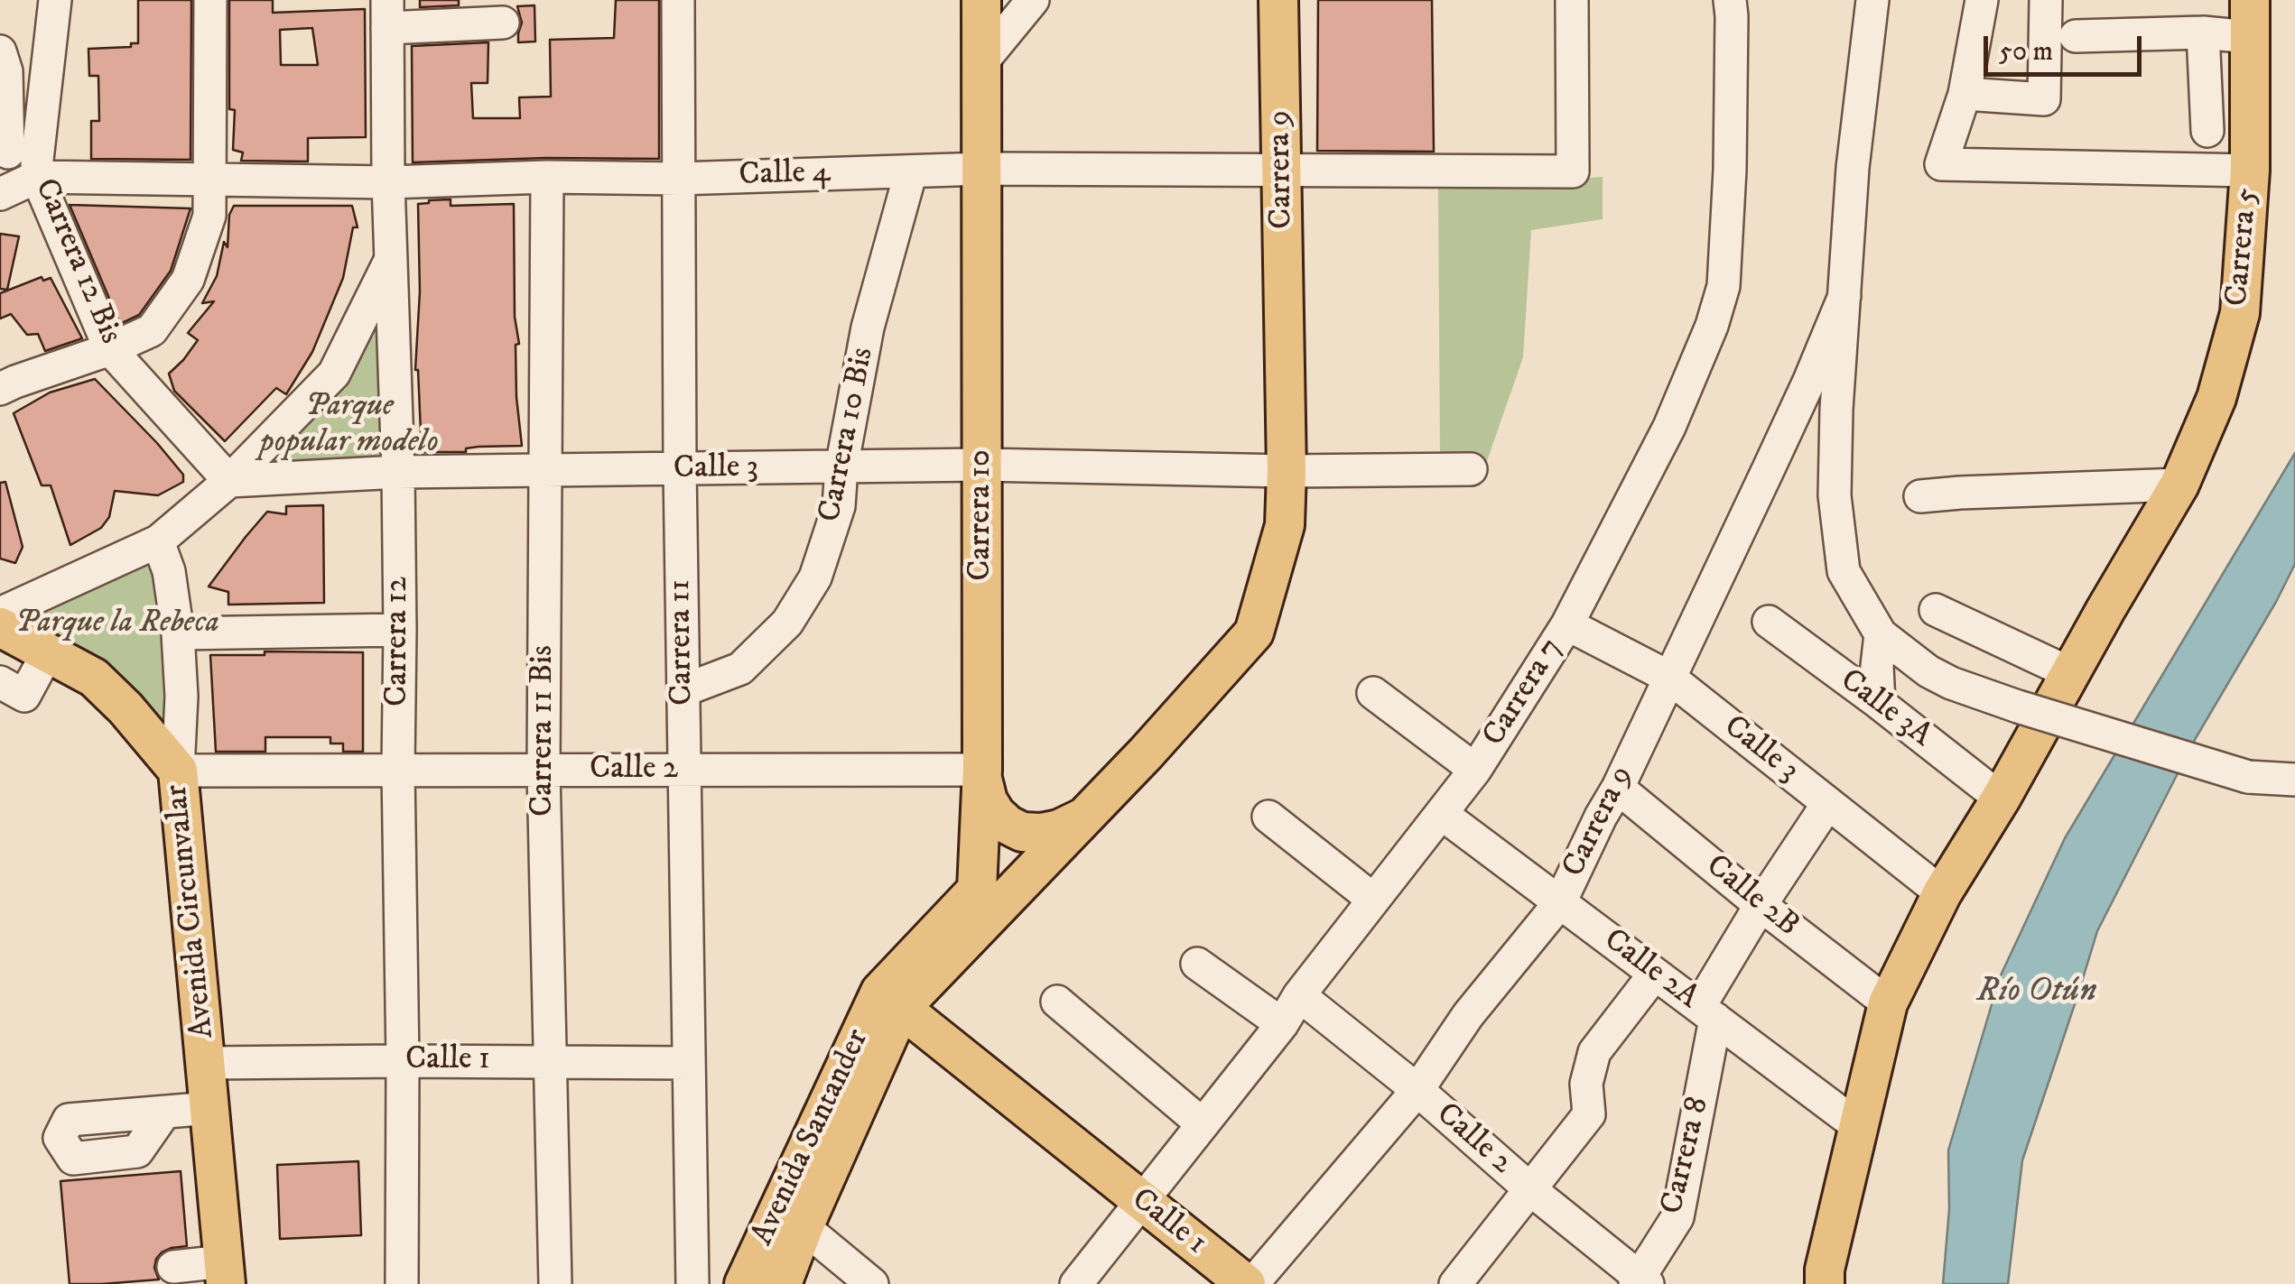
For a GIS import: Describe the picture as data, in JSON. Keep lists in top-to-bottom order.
{
  "streets": {
    "main road": [
      "Carrera 9",
      "Carrera 5",
      "Carrera 10",
      "Avenida Circunvalar",
      "Calle 1",
      "Avenida Santander"
    ],
    "street": [
      "Calle 4",
      "Carrera 12 Bis",
      "Carrera 10 Bis",
      "Calle 3",
      "Carrera 12",
      "Carrera 11",
      "Carrera 7",
      "Calle 3A",
      "Carrera 11 Bis",
      "Calle 2",
      "Calle 2B",
      "Calle 2A",
      "Carrera 8"
    ]
  },
  "crossings": [
    ["Carrera 9", "Calle 4"],
    ["Carrera 9", "Calle 3"],
    ["Carrera 9", "Carrera 10"],
    ["Carrera 9", "Calle 2"],
    ["Carrera 9", "Calle 2B"],
    ["Carrera 9", "Calle 2A"],
    ["Carrera 9", "Calle 1"],
    ["Carrera 9", "Avenida Santander"],
    ["Calle 4", "Carrera 12 Bis"],
    ["Calle 4", "Carrera 10 Bis"],
    ["Calle 4", "Carrera 10"],
    ["Calle 4", "Carrera 12"],
    ["Calle 4", "Carrera 11"],
    ["Calle 4", "Carrera 11 Bis"],
    ["Carrera 5", "Calle 3"],
    ["Carrera 5", "Calle 3A"],
    ["Carrera 5", "Calle 2B"],
    ["Carrera 5", "Calle 2A"],
    ["Carrera 12 Bis", "Calle 3"],
    ["Carrera 10 Bis", "Calle 3"],
    ["Carrera 10 Bis", "Carrera 11"],
    ["Calle 3", "Carrera 10"],
    ["Calle 3", "Carrera 12"],
    ["Calle 3", "Carrera 11"],
    ["Calle 3", "Carrera 7"],
    ["Calle 3", "Carrera 11 Bis"],
    ["Carrera 10", "Calle 2"],
    ["Carrera 10", "Calle 1"],
    ["Carrera 10", "Avenida Santander"],
    ["Carrera 12", "Calle 2"],
    ["Carrera 12", "Calle 1"],
    ["Carrera 11", "Calle 2"],
    ["Carrera 11", "Calle 1"],
    ["Carrera 7", "Calle 2"],
    ["Carrera 7", "Calle 2A"],
    ["Carrera 7", "Calle 1"],
    ["Carrera 11 Bis", "Calle 2"],
    ["Carrera 11 Bis", "Calle 1"],
    ["Calle 2", "Avenida Circunvalar"],
    ["Calle 2", "Carrera 8"],
    ["Avenida Circunvalar", "Calle 1"],
    ["Calle 2A", "Carrera 8"],
    ["Calle 1", "Avenida Santander"]
  ],
  "water": ["Río Otún"],
  "parks": ["Parque popular modelo", "Parque la Rebeca"],
  "scale_bar": "50 m"
}
